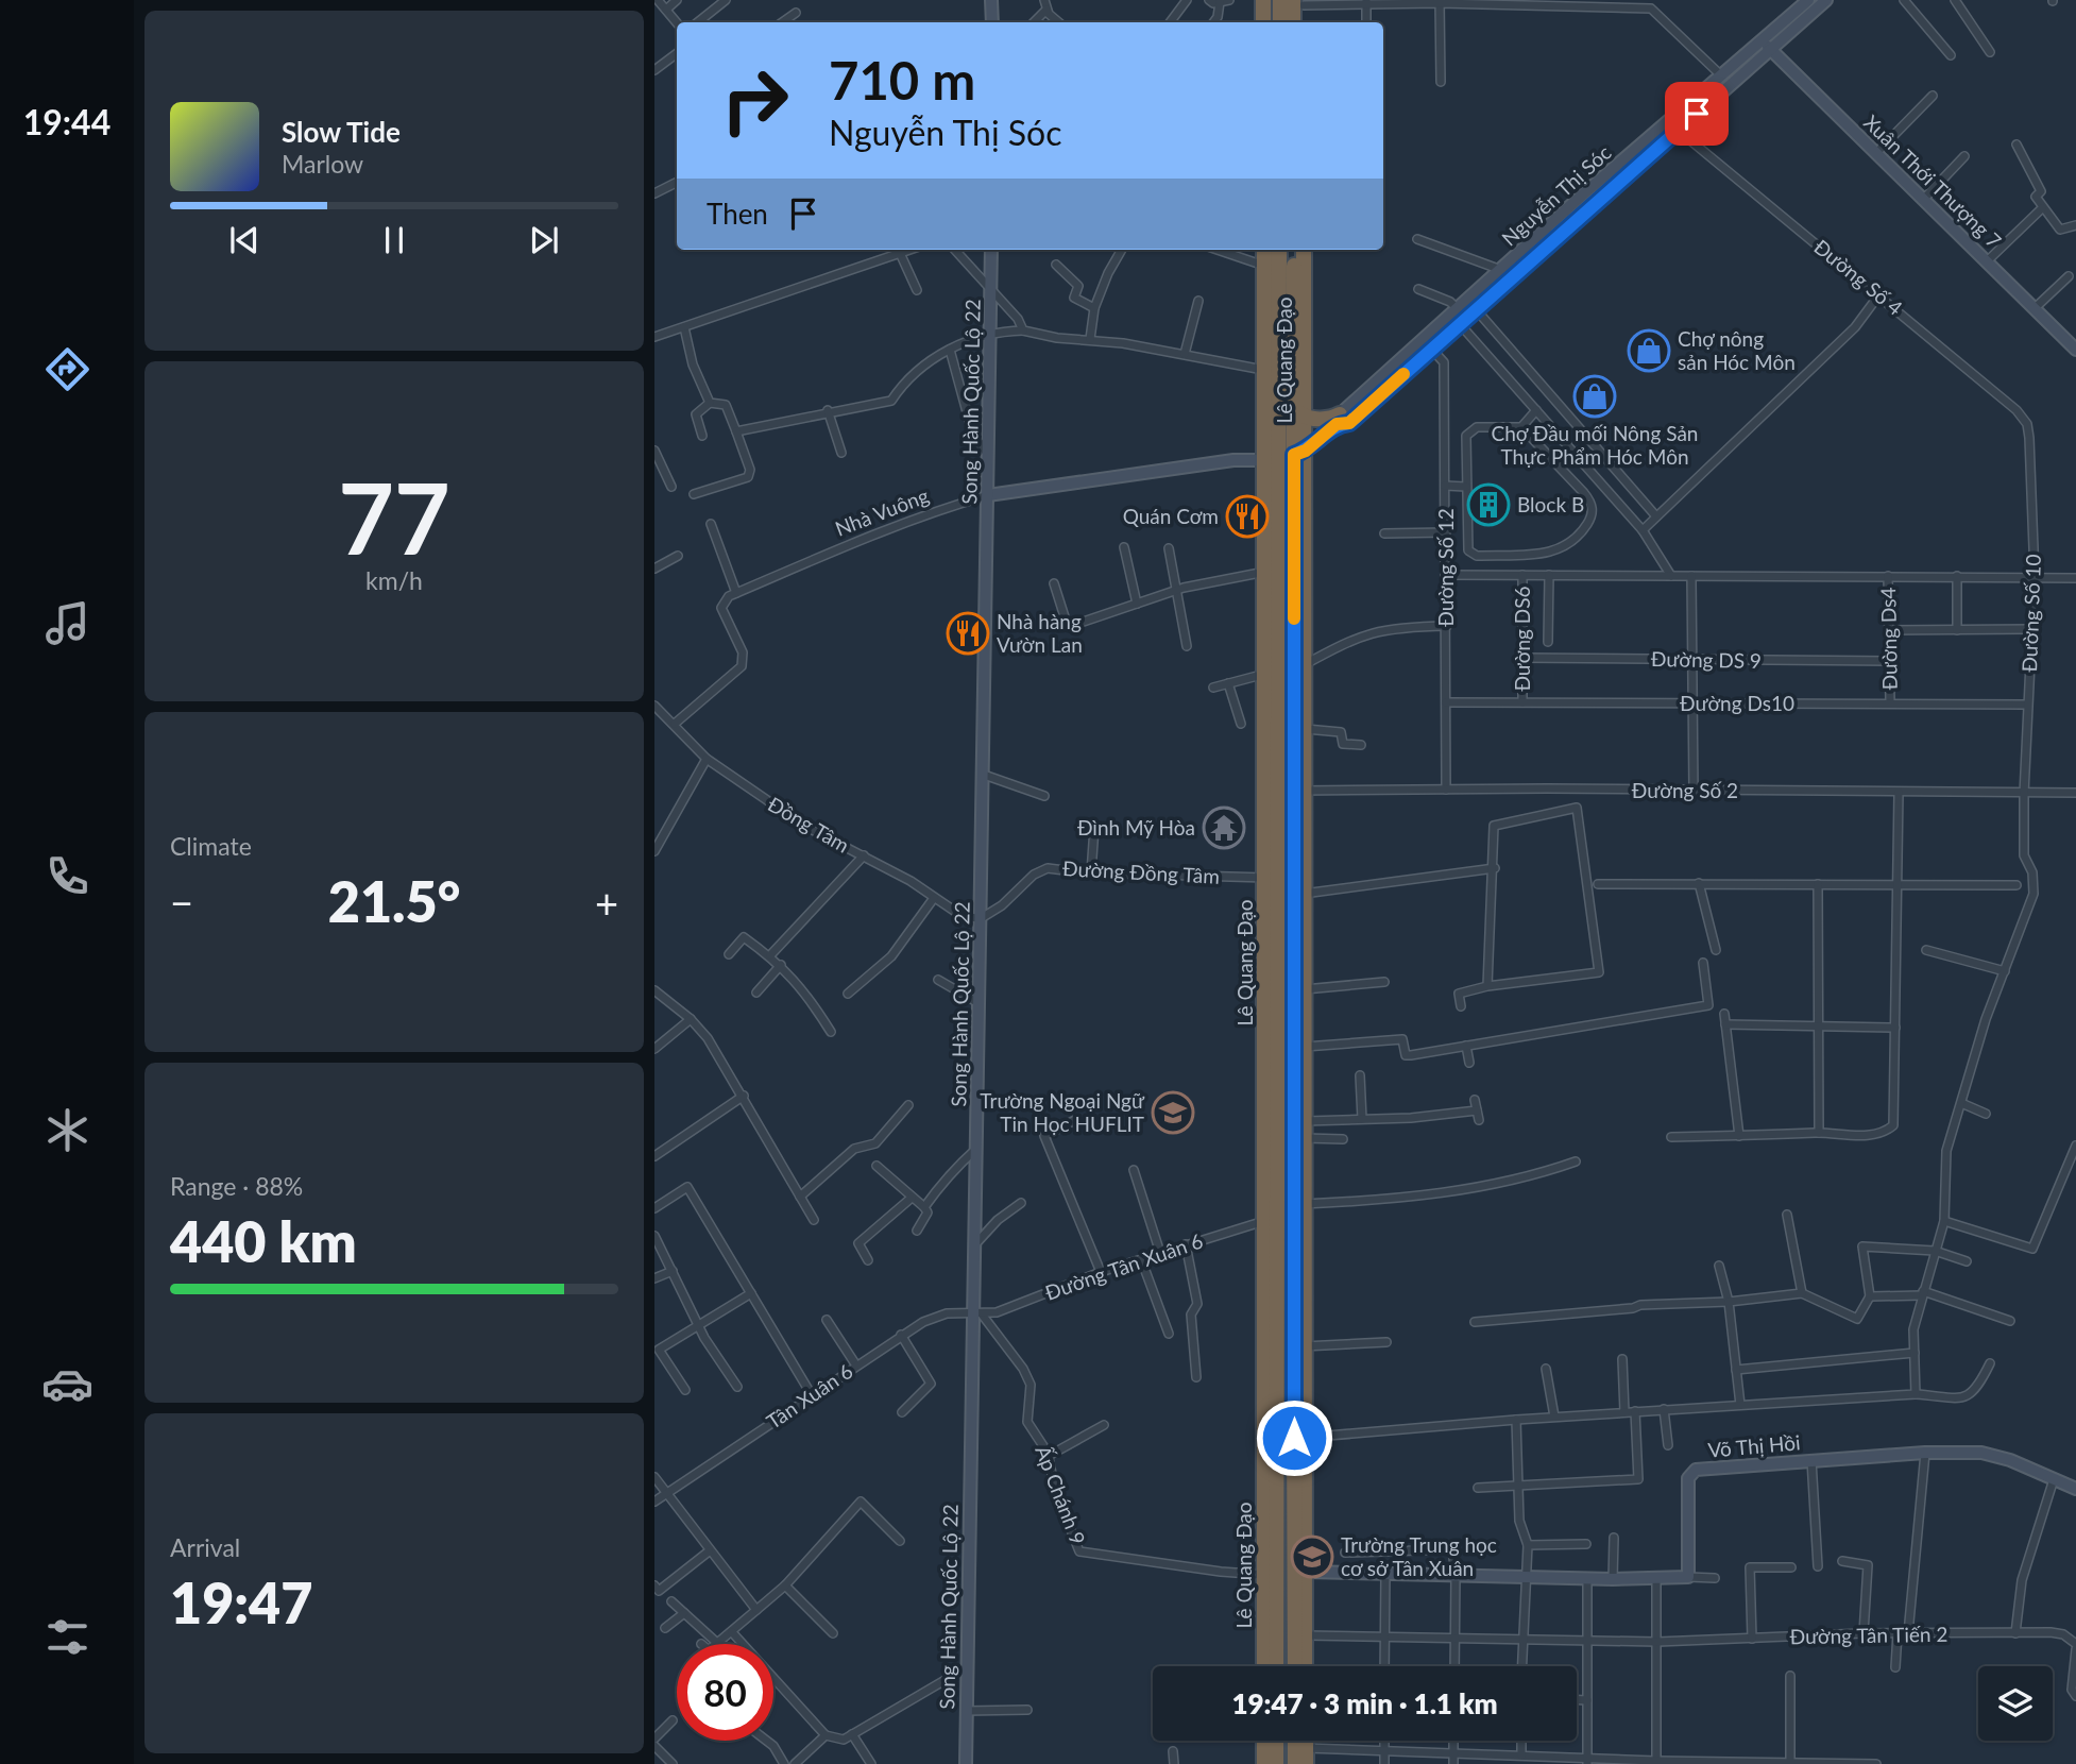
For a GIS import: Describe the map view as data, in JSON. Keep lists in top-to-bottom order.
{
  "streets": {
    "highway": ["Lê Quang Đạo"],
    "street": [
      "Xuân Thới Thượng 7",
      "Nguyễn Thị Sóc",
      "Đường Số 4",
      "Song Hành Quốc Lộ 22",
      "Nhà Vuông",
      "Đường Số 12",
      "Đường Số 10",
      "Đường DS6",
      "Đường Ds4",
      "Đường DS 9",
      "Đường Ds10",
      "Đường Số 2",
      "Đồng Tâm",
      "Đường Đồng Tâm",
      "Đường Tân Xuân 6",
      "Tân Xuân 6",
      "Võ Thị Hồi",
      "Ấp Chánh 9",
      "Đường Tân Tiến 2"
    ]
  },
  "crossings": [
    ["Xuân Thới Thượng 7", "Nguyễn Thị Sóc"],
    ["Nguyễn Thị Sóc", "Đường Số 4"],
    ["Nguyễn Thị Sóc", "Lê Quang Đạo"],
    ["Nguyễn Thị Sóc", "Nhà Vuông"],
    ["Nguyễn Thị Sóc", "Đường Số 12"],
    ["Đường Số 4", "Đường Số 10"],
    ["Lê Quang Đạo", "Nhà Vuông"],
    ["Lê Quang Đạo", "Đường Số 2"],
    ["Lê Quang Đạo", "Đường Đồng Tâm"],
    ["Lê Quang Đạo", "Đường Tân Xuân 6"],
    ["Lê Quang Đạo", "Ấp Chánh 9"],
    ["Lê Quang Đạo", "Đường Tân Tiến 2"],
    ["Song Hành Quốc Lộ 22", "Nhà Vuông"],
    ["Song Hành Quốc Lộ 22", "Đồng Tâm"],
    ["Song Hành Quốc Lộ 22", "Đường Đồng Tâm"],
    ["Song Hành Quốc Lộ 22", "Đường Tân Xuân 6"],
    ["Song Hành Quốc Lộ 22", "Tân Xuân 6"],
    ["Song Hành Quốc Lộ 22", "Ấp Chánh 9"],
    ["Đường Số 12", "Đường Ds10"],
    ["Đường Số 12", "Đường Số 2"],
    ["Đường Số 10", "Đường Ds10"],
    ["Đường Số 10", "Đường Số 2"],
    ["Đường DS6", "Đường DS 9"],
    ["Đường DS6", "Đường Ds10"],
    ["Đường Ds4", "Đường DS 9"],
    ["Đường Ds4", "Đường Ds10"],
    ["Đồng Tâm", "Đường Đồng Tâm"],
    ["Đường Tân Xuân 6", "Tân Xuân 6"],
    ["Đường Tân Xuân 6", "Ấp Chánh 9"],
    ["Tân Xuân 6", "Ấp Chánh 9"]
  ],
  "places": {
    "shop": ["Chợ nông sản Hóc Môn", "Chợ Đầu mối Nông Sản Thực Phẩm Hóc Môn"],
    "building": ["Block B"],
    "restaurant": ["Quán Cơm", "Nhà hàng Vườn Lan"],
    "temple": ["Đình Mỹ Hòa"],
    "school or university": ["Trường Ngoại Ngữ Tin Học HUFLIT", "Trường Trung học cơ sở Tân Xuân"]
  },
  "page": {
    "tabs": "19:44",
    "turn": ["710 m", "Nguyễn Thị Sóc"],
    "song": ["Slow Tide", "Marlow"],
    "then": "Then",
    "tile": [
      ["77", "km/h"],
      "Climate",
      ["Range · 88%", "440 km"],
      ["Arrival", "19:47"]
    ],
    "heat": ["−", "21.5°", "+"],
    "limit": "80",
    "trip": "19:47 · 3 min · 1.1 km"
  }
}
